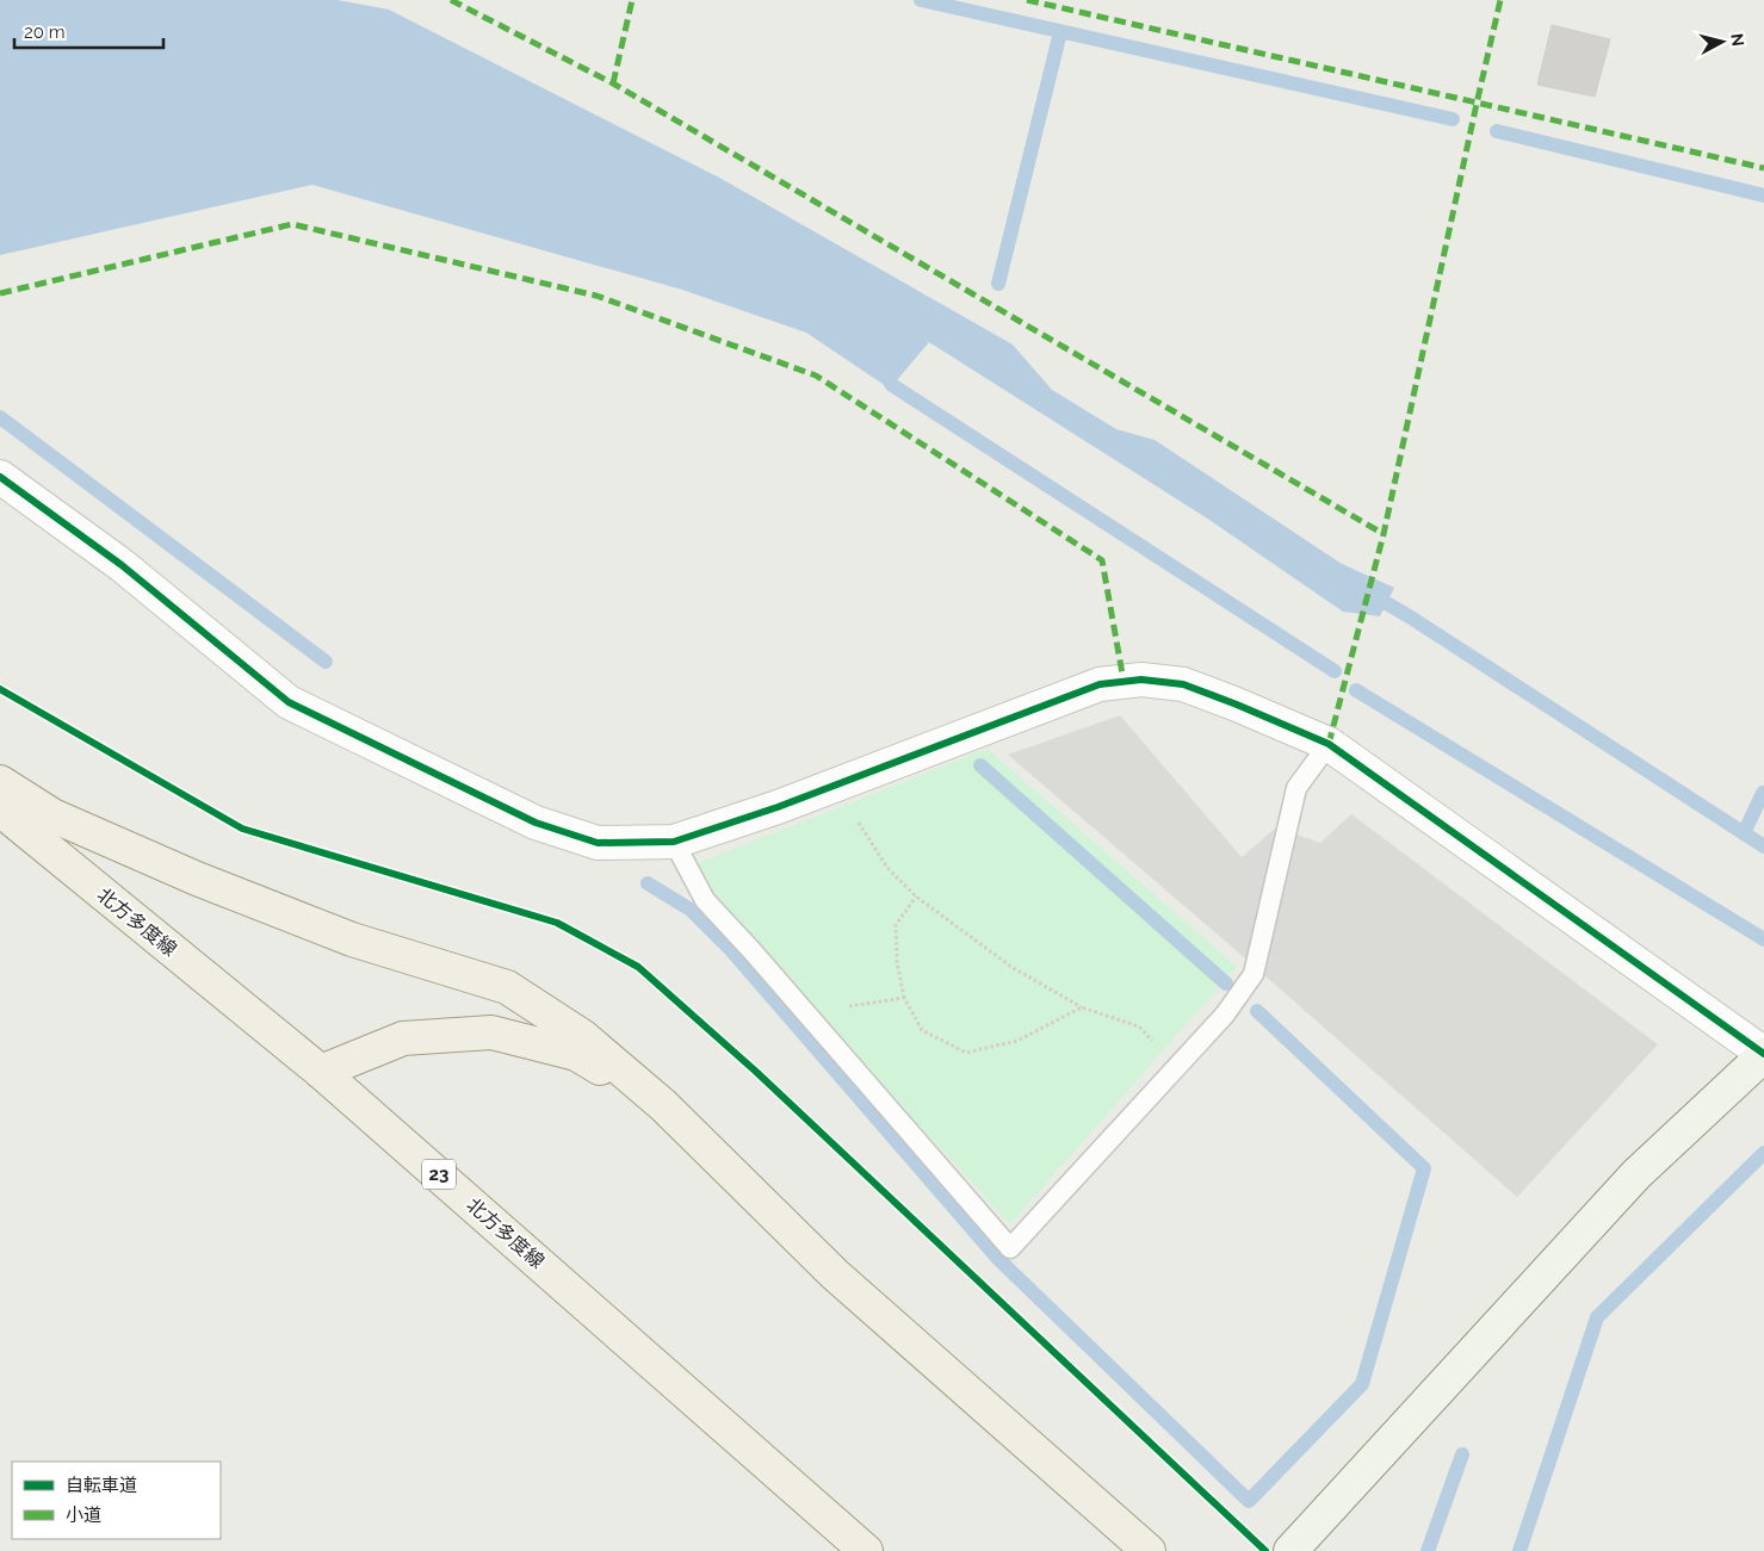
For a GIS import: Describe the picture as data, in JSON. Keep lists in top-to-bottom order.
{
  "streets": {
    "main road": ["北方多度線", "23"]
  },
  "legend": ["自転車道", "小道"],
  "scale_bar": "20 m",
  "north": "right"
}
